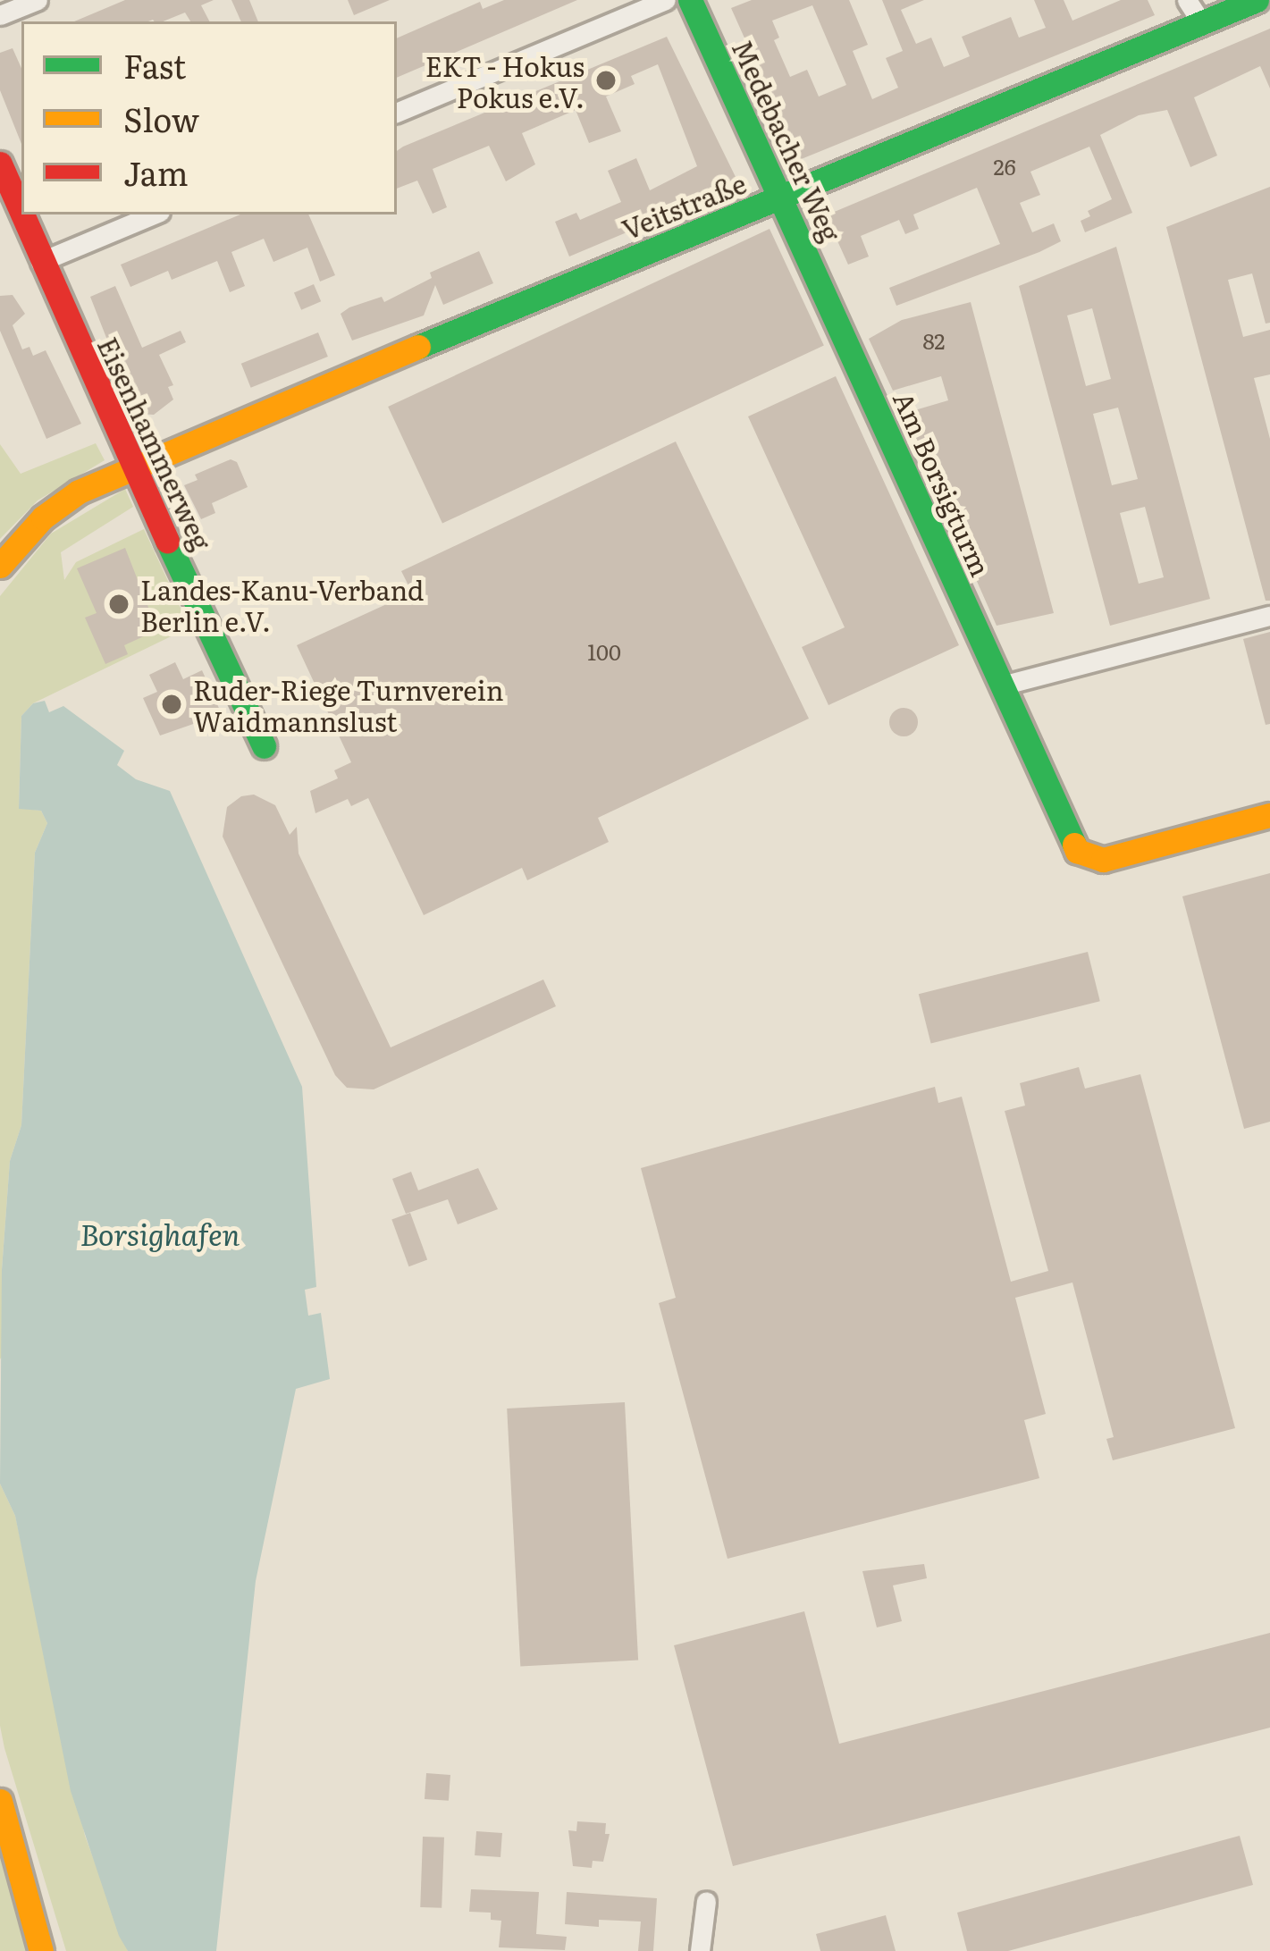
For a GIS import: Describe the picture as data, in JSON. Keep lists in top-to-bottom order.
{
  "streets": {
    "street": [
      "Medebacher Weg",
      "Veitstraße",
      "Eisenhammerweg",
      "Am Borsigturm"
    ]
  },
  "crossings": [
    ["Medebacher Weg", "Veitstraße"],
    ["Medebacher Weg", "Am Borsigturm"],
    ["Veitstraße", "Eisenhammerweg"]
  ],
  "water": ["Borsighafen"],
  "places": ["EKT - Hokus Pokus e.V.", "Landes-Kanu-Verband Berlin e.V.", "Ruder-Riege Turnverein Waidmannslust"],
  "house_numbers": ["26", "82", "100"],
  "legend": ["Fast", "Slow", "Jam"]
}
